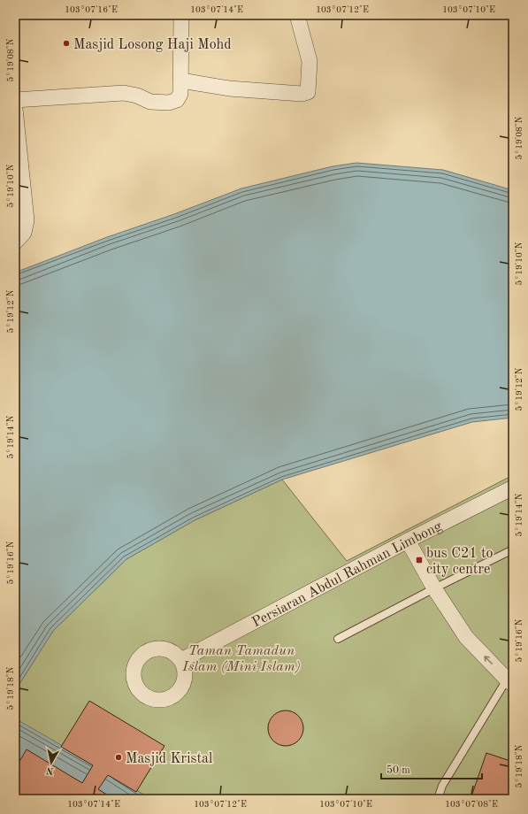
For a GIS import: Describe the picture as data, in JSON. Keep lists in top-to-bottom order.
{
  "streets": {
    "street": ["Persiaran Abdul Rahman Limbong"]
  },
  "parks": ["Taman Tamadun Islam (Mini Islam)"],
  "places": {
    "other": ["Masjid Losong Haji Mohd", "Masjid Kristal"],
    "transit": ["bus C21 to city centre"]
  },
  "scale_bar": "50 m",
  "north": "bottom",
  "coordinates": [
    "103°07'16\"E",
    "103°07'14\"E",
    "103°07'12\"E",
    "103°07'10\"E",
    "5°19'08\"N",
    "5°19'10\"N",
    "5°19'12\"N",
    "5°19'14\"N",
    "5°19'16\"N",
    "5°19'18\"N",
    "103°07'08\"E"
  ]
}
